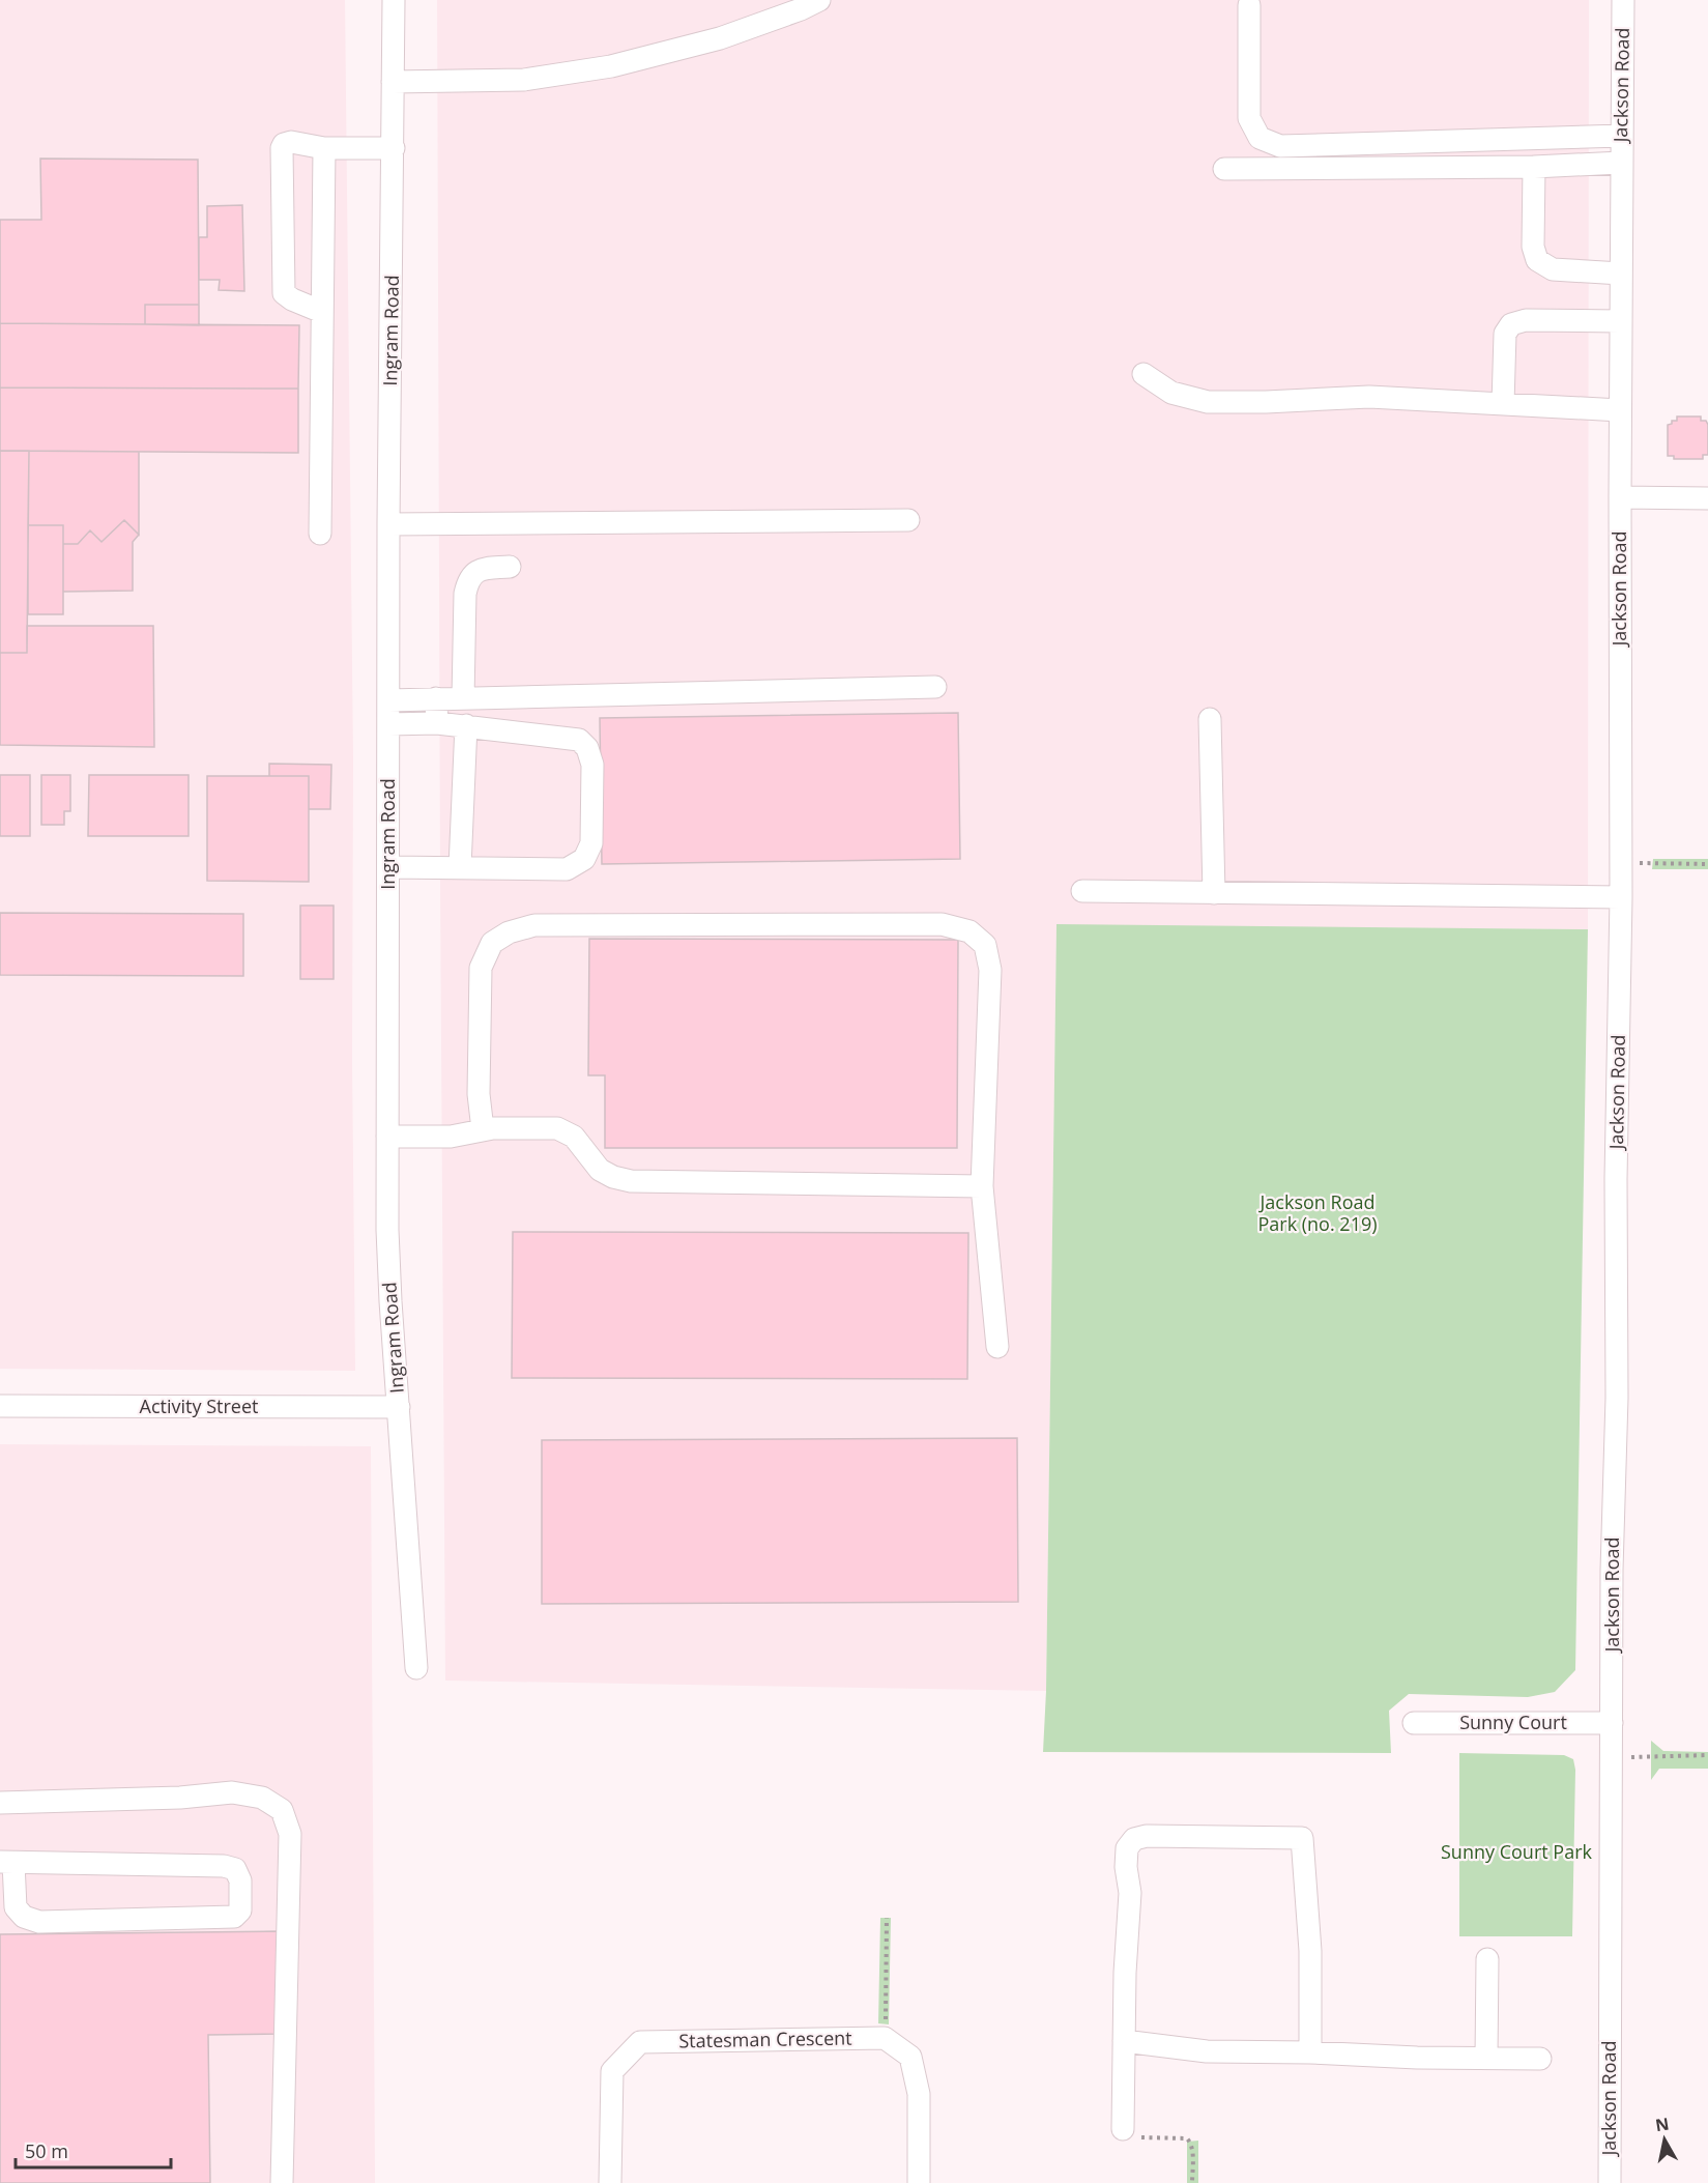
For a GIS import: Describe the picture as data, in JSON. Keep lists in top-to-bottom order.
{
  "streets": {
    "street": [
      "Jackson Road",
      "Ingram Road",
      "Activity Street",
      "Sunny Court",
      "Statesman Crescent"
    ]
  },
  "crossings": [
    ["Jackson Road", "Sunny Court"],
    ["Ingram Road", "Activity Street"]
  ],
  "parks": ["Jackson Road Park (no. 219)", "Sunny Court Park"],
  "scale_bar": "50 m",
  "north": "top"
}
